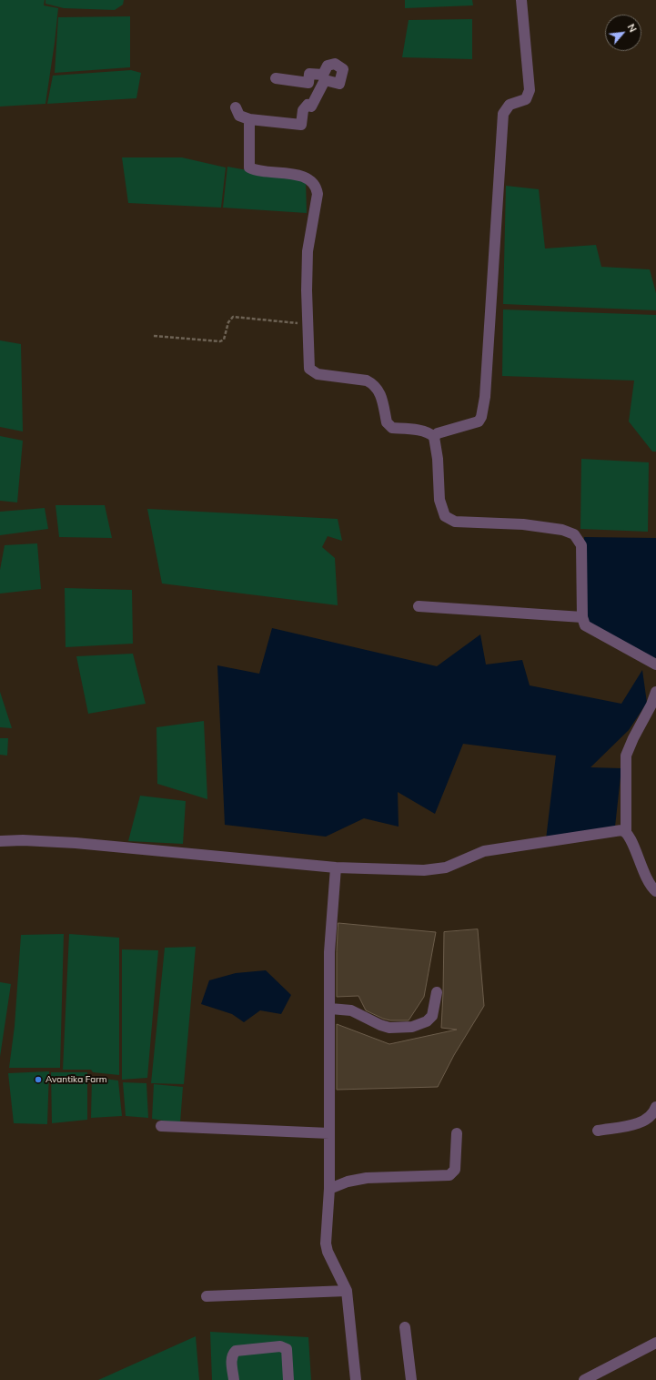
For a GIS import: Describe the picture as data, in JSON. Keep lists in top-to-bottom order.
{
  "places": ["Avantika Farm"],
  "north": "top right"
}
